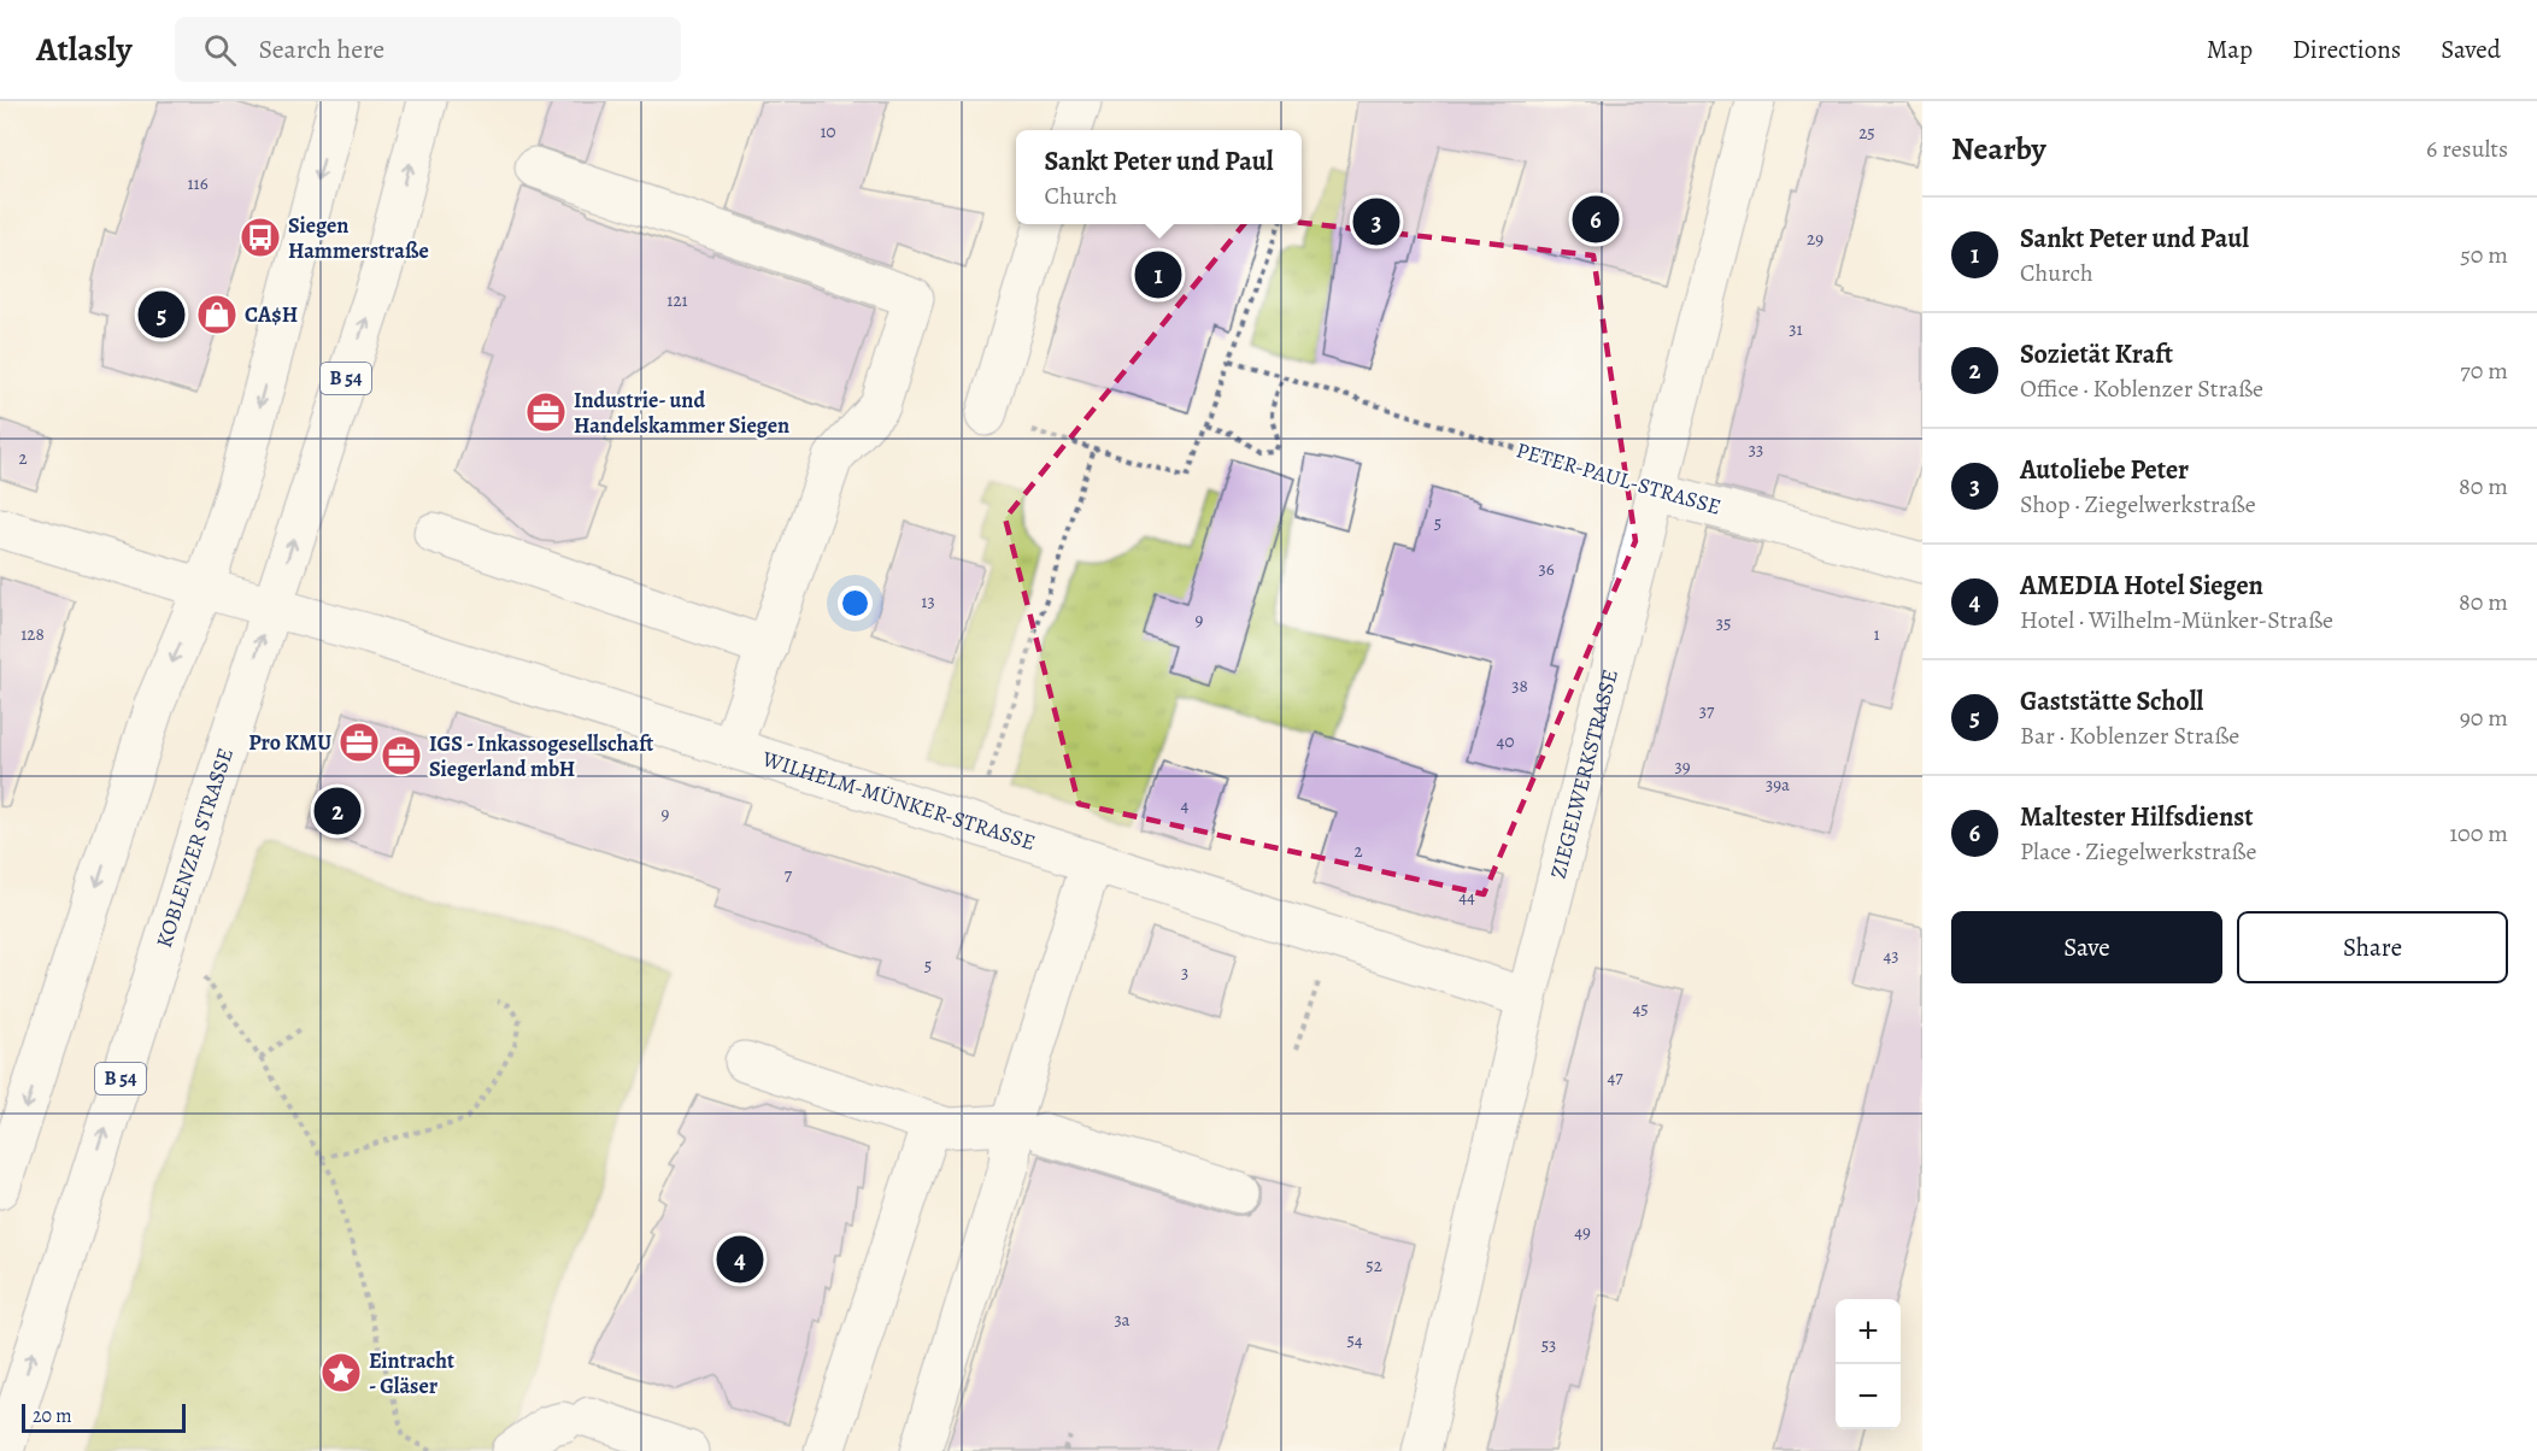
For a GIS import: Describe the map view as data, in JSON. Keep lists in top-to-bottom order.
{
  "streets": {
    "street": [
      "B 54",
      "PETER-PAUL-STRASSE",
      "ZIEGELWERKSTRASSE",
      "WILHELM-MÜNKER-STRASSE",
      "KOBLENZER STRASSE"
    ]
  },
  "crossings": [
    ["PETER-PAUL-STRASSE", "ZIEGELWERKSTRASSE"],
    ["ZIEGELWERKSTRASSE", "WILHELM-MÜNKER-STRASSE"],
    ["WILHELM-MÜNKER-STRASSE", "KOBLENZER STRASSE"]
  ],
  "places": {
    "bus stop": ["Siegen Hammerstraße"],
    "shop": ["CA$H"],
    "office": ["Industrie- und Handelskammer Siegen", "Pro KMU", "IGS - Inkassogesellschaft Siegerland mbH"],
    "place": ["Eintracht - Gläser"]
  },
  "house_numbers": [
    "10",
    "25",
    "116",
    "29",
    "121",
    "31",
    "33",
    "2",
    "5",
    "36",
    "13",
    "9",
    "35",
    "128",
    "1",
    "38",
    "37",
    "40",
    "39",
    "39a",
    "4",
    "9",
    "2",
    "7",
    "44",
    "43",
    "5",
    "3",
    "45",
    "47",
    "49",
    "52",
    "3a",
    "54",
    "53"
  ],
  "scale_bar": "20 m",
  "page": {
    "header": "Atlasly",
    "search": "Search here",
    "nav": ["Map", "Directions", "Saved"],
    "heading": ["Nearby", "6 results"],
    "popup": ["Sankt Peter und Paul", "Church"],
    "pins": [
      "6",
      "3",
      "1",
      "5",
      "2",
      "4"
    ],
    "list": [
      {
        "mark": "1",
        "name": "Sankt Peter und Paul",
        "note": "Church",
        "value": "50 m"
      },
      {
        "mark": "2",
        "name": "Sozietät Kraft",
        "note": "Office · Koblenzer Straße",
        "value": "70 m"
      },
      {
        "mark": "3",
        "name": "Autoliebe Peter",
        "note": "Shop · Ziegelwerkstraße",
        "value": "80 m"
      },
      {
        "mark": "4",
        "name": "AMEDIA Hotel Siegen",
        "note": "Hotel · Wilhelm-Münker-Straße",
        "value": "80 m"
      },
      {
        "mark": "5",
        "name": "Gaststätte Scholl",
        "note": "Bar · Koblenzer Straße",
        "value": "90 m"
      },
      {
        "mark": "6",
        "name": "Maltester Hilfsdienst",
        "note": "Place · Ziegelwerkstraße",
        "value": "100 m"
      }
    ],
    "buttons": ["Save", "Share"],
    "map_buttons": ["+", "−"],
    "scale": "20 m"
  }
}
